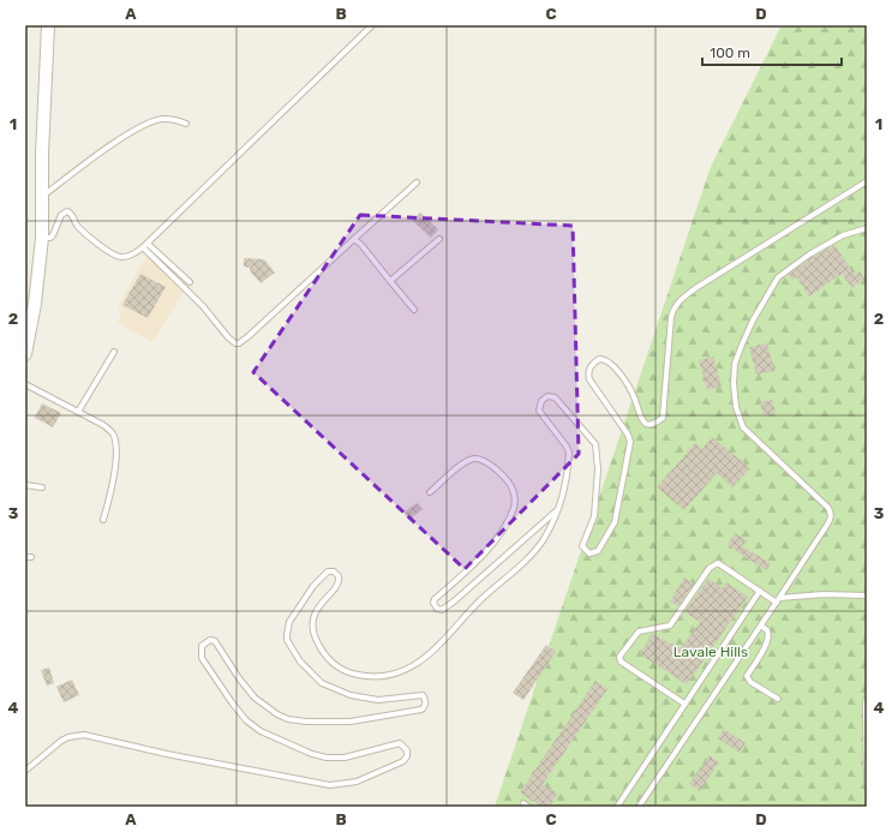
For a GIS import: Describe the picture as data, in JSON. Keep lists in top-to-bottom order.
{
  "parks": ["Lavale Hills"],
  "scale_bar": "100 m",
  "grid": {
    "columns": [
      "A",
      "B",
      "C",
      "D"
    ],
    "rows": [
      "1",
      "2",
      "3",
      "4"
    ]
  }
}
